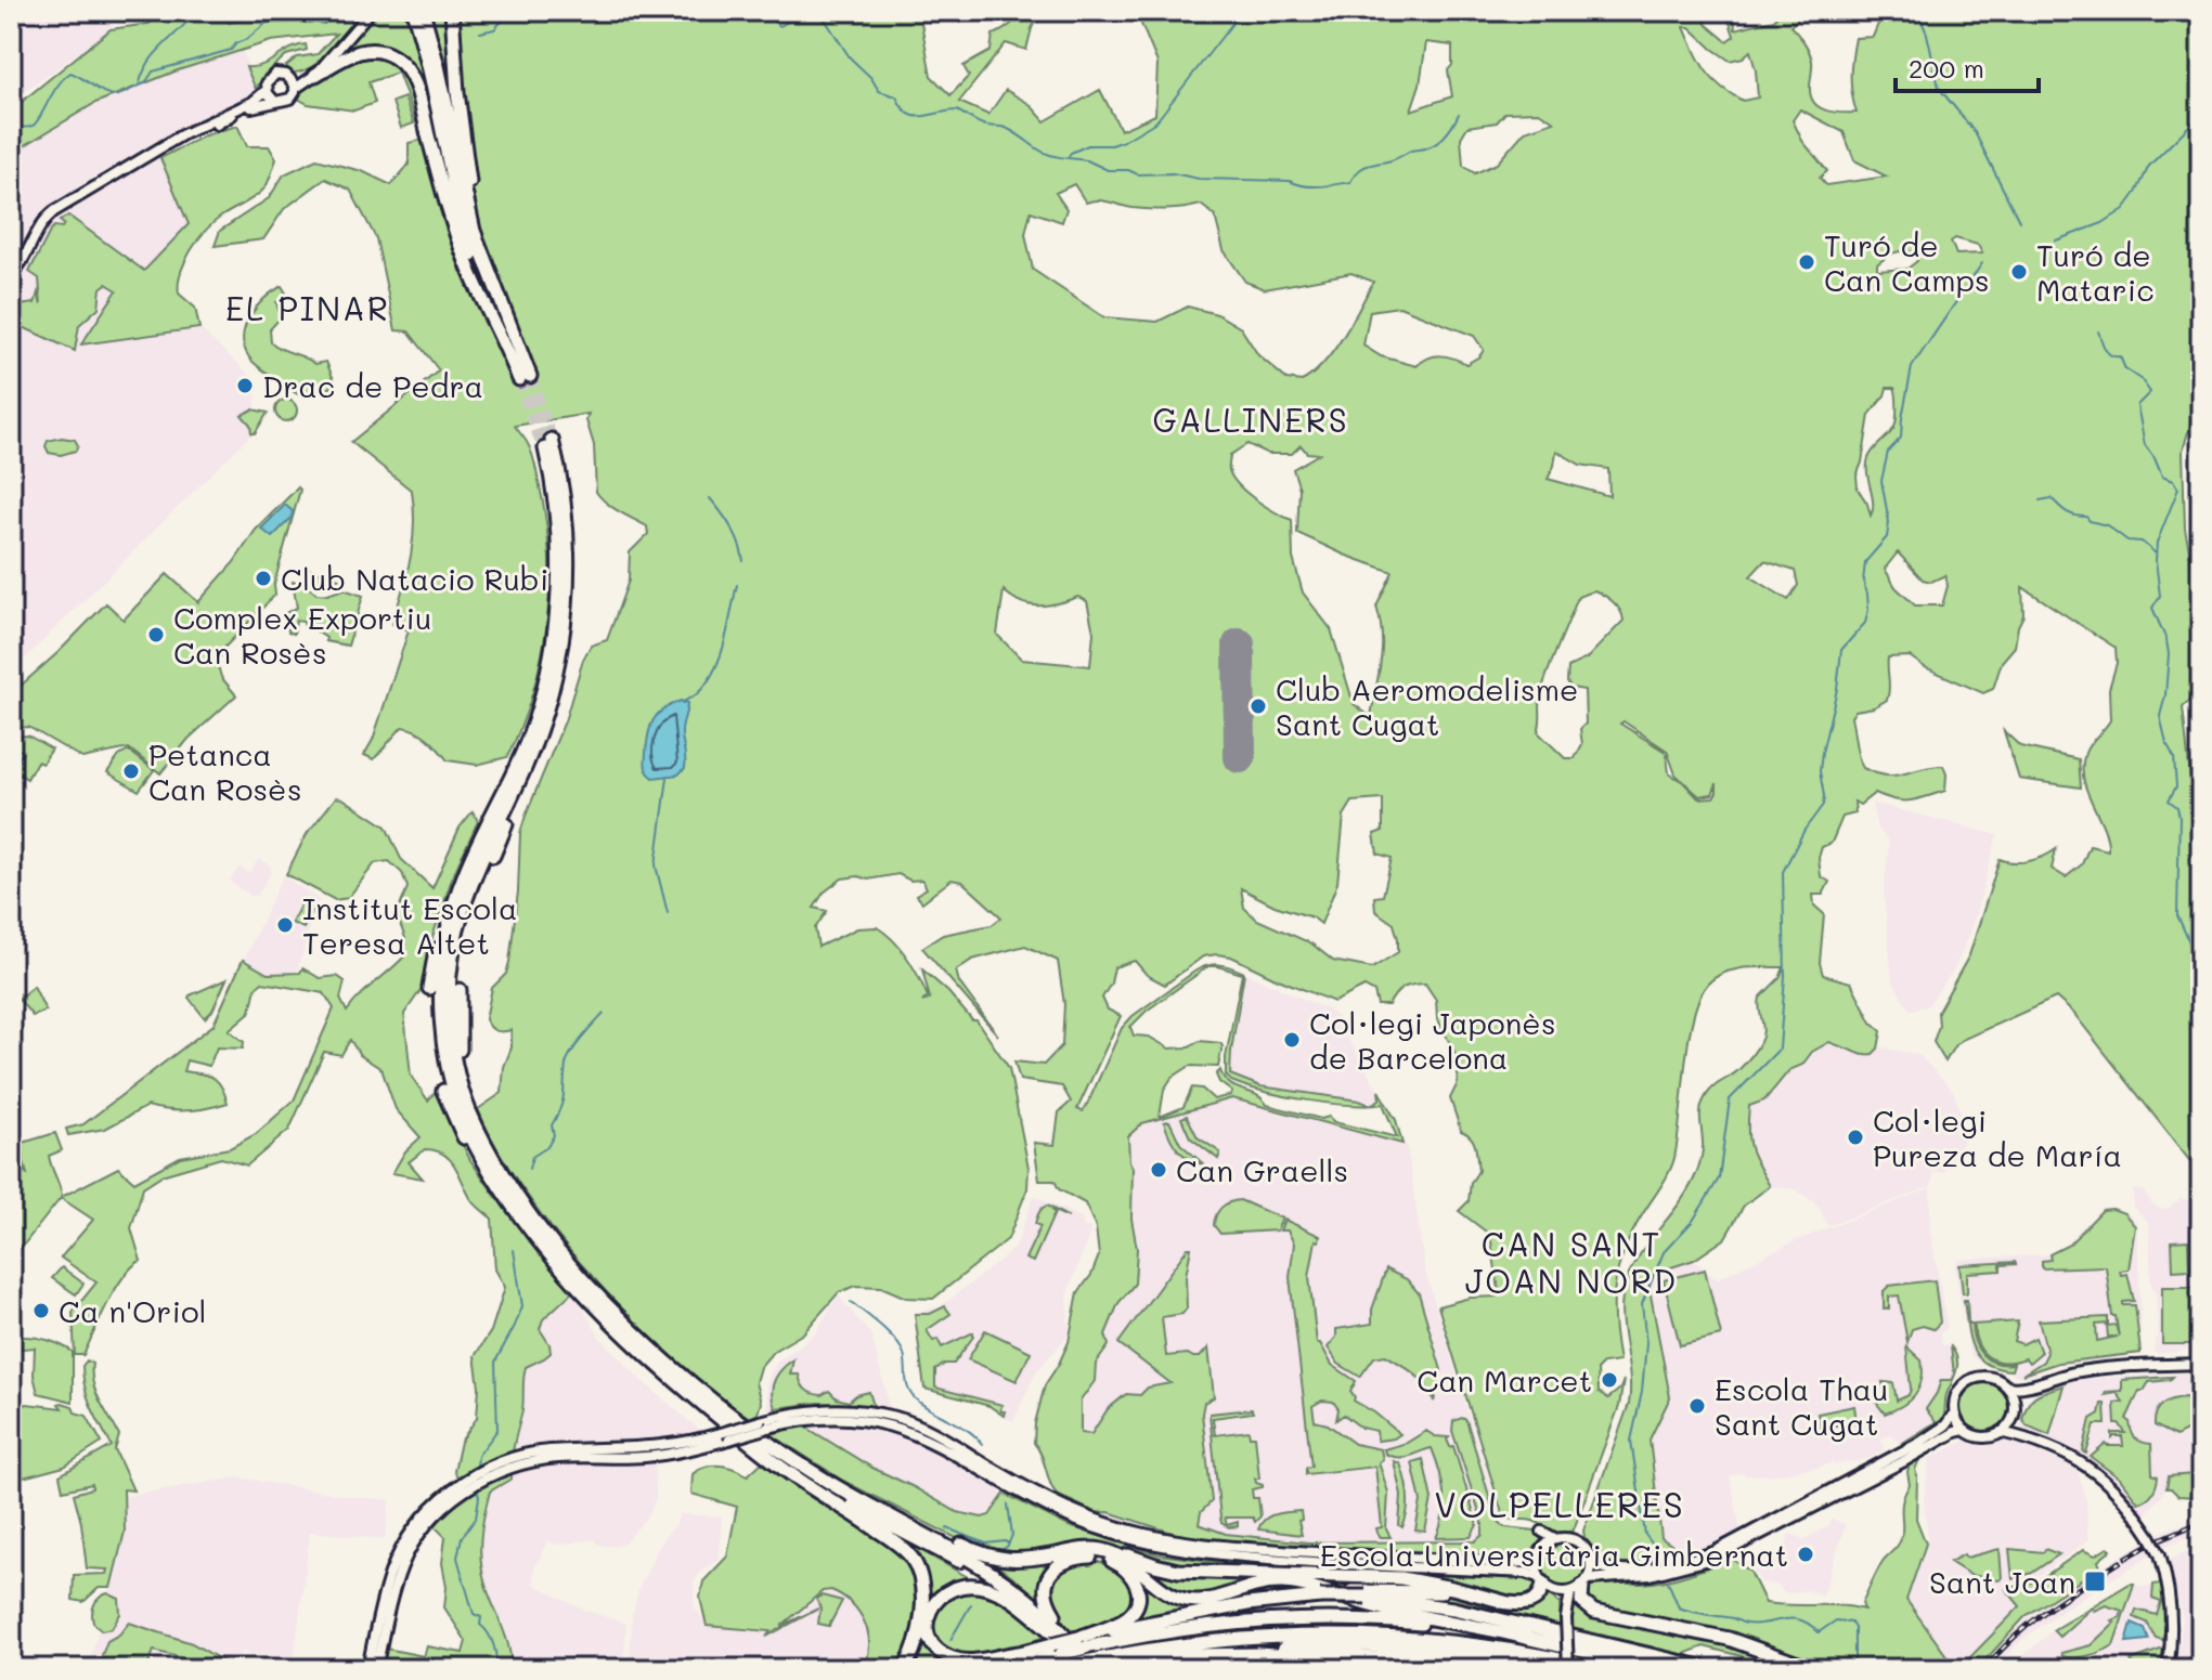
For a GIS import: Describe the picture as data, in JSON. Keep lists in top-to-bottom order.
{
  "districts": [
    "EL PINAR",
    "GALLINERS",
    "CAN SANT JOAN NORD",
    "VOLPELLERES"
  ],
  "places": {
    "other": [
      "Turó de Can Camps",
      "Turó de Mataric",
      "Drac de Pedra",
      "Club Natacio Rubi",
      "Complex Exportiu Can Rosès",
      "Club Aeromodelisme Sant Cugat",
      "Petanca Can Rosès",
      "Institut Escola Teresa Altet",
      "Col·legi Japonès de Barcelona",
      "Col·legi Pureza de María",
      "Can Graells",
      "Ca n'Oriol",
      "Can Marcet",
      "Escola Thau Sant Cugat",
      "Escola Universitària Gimbernat"
    ],
    "transit": ["Sant Joan"]
  },
  "scale_bar": "200 m"
}
